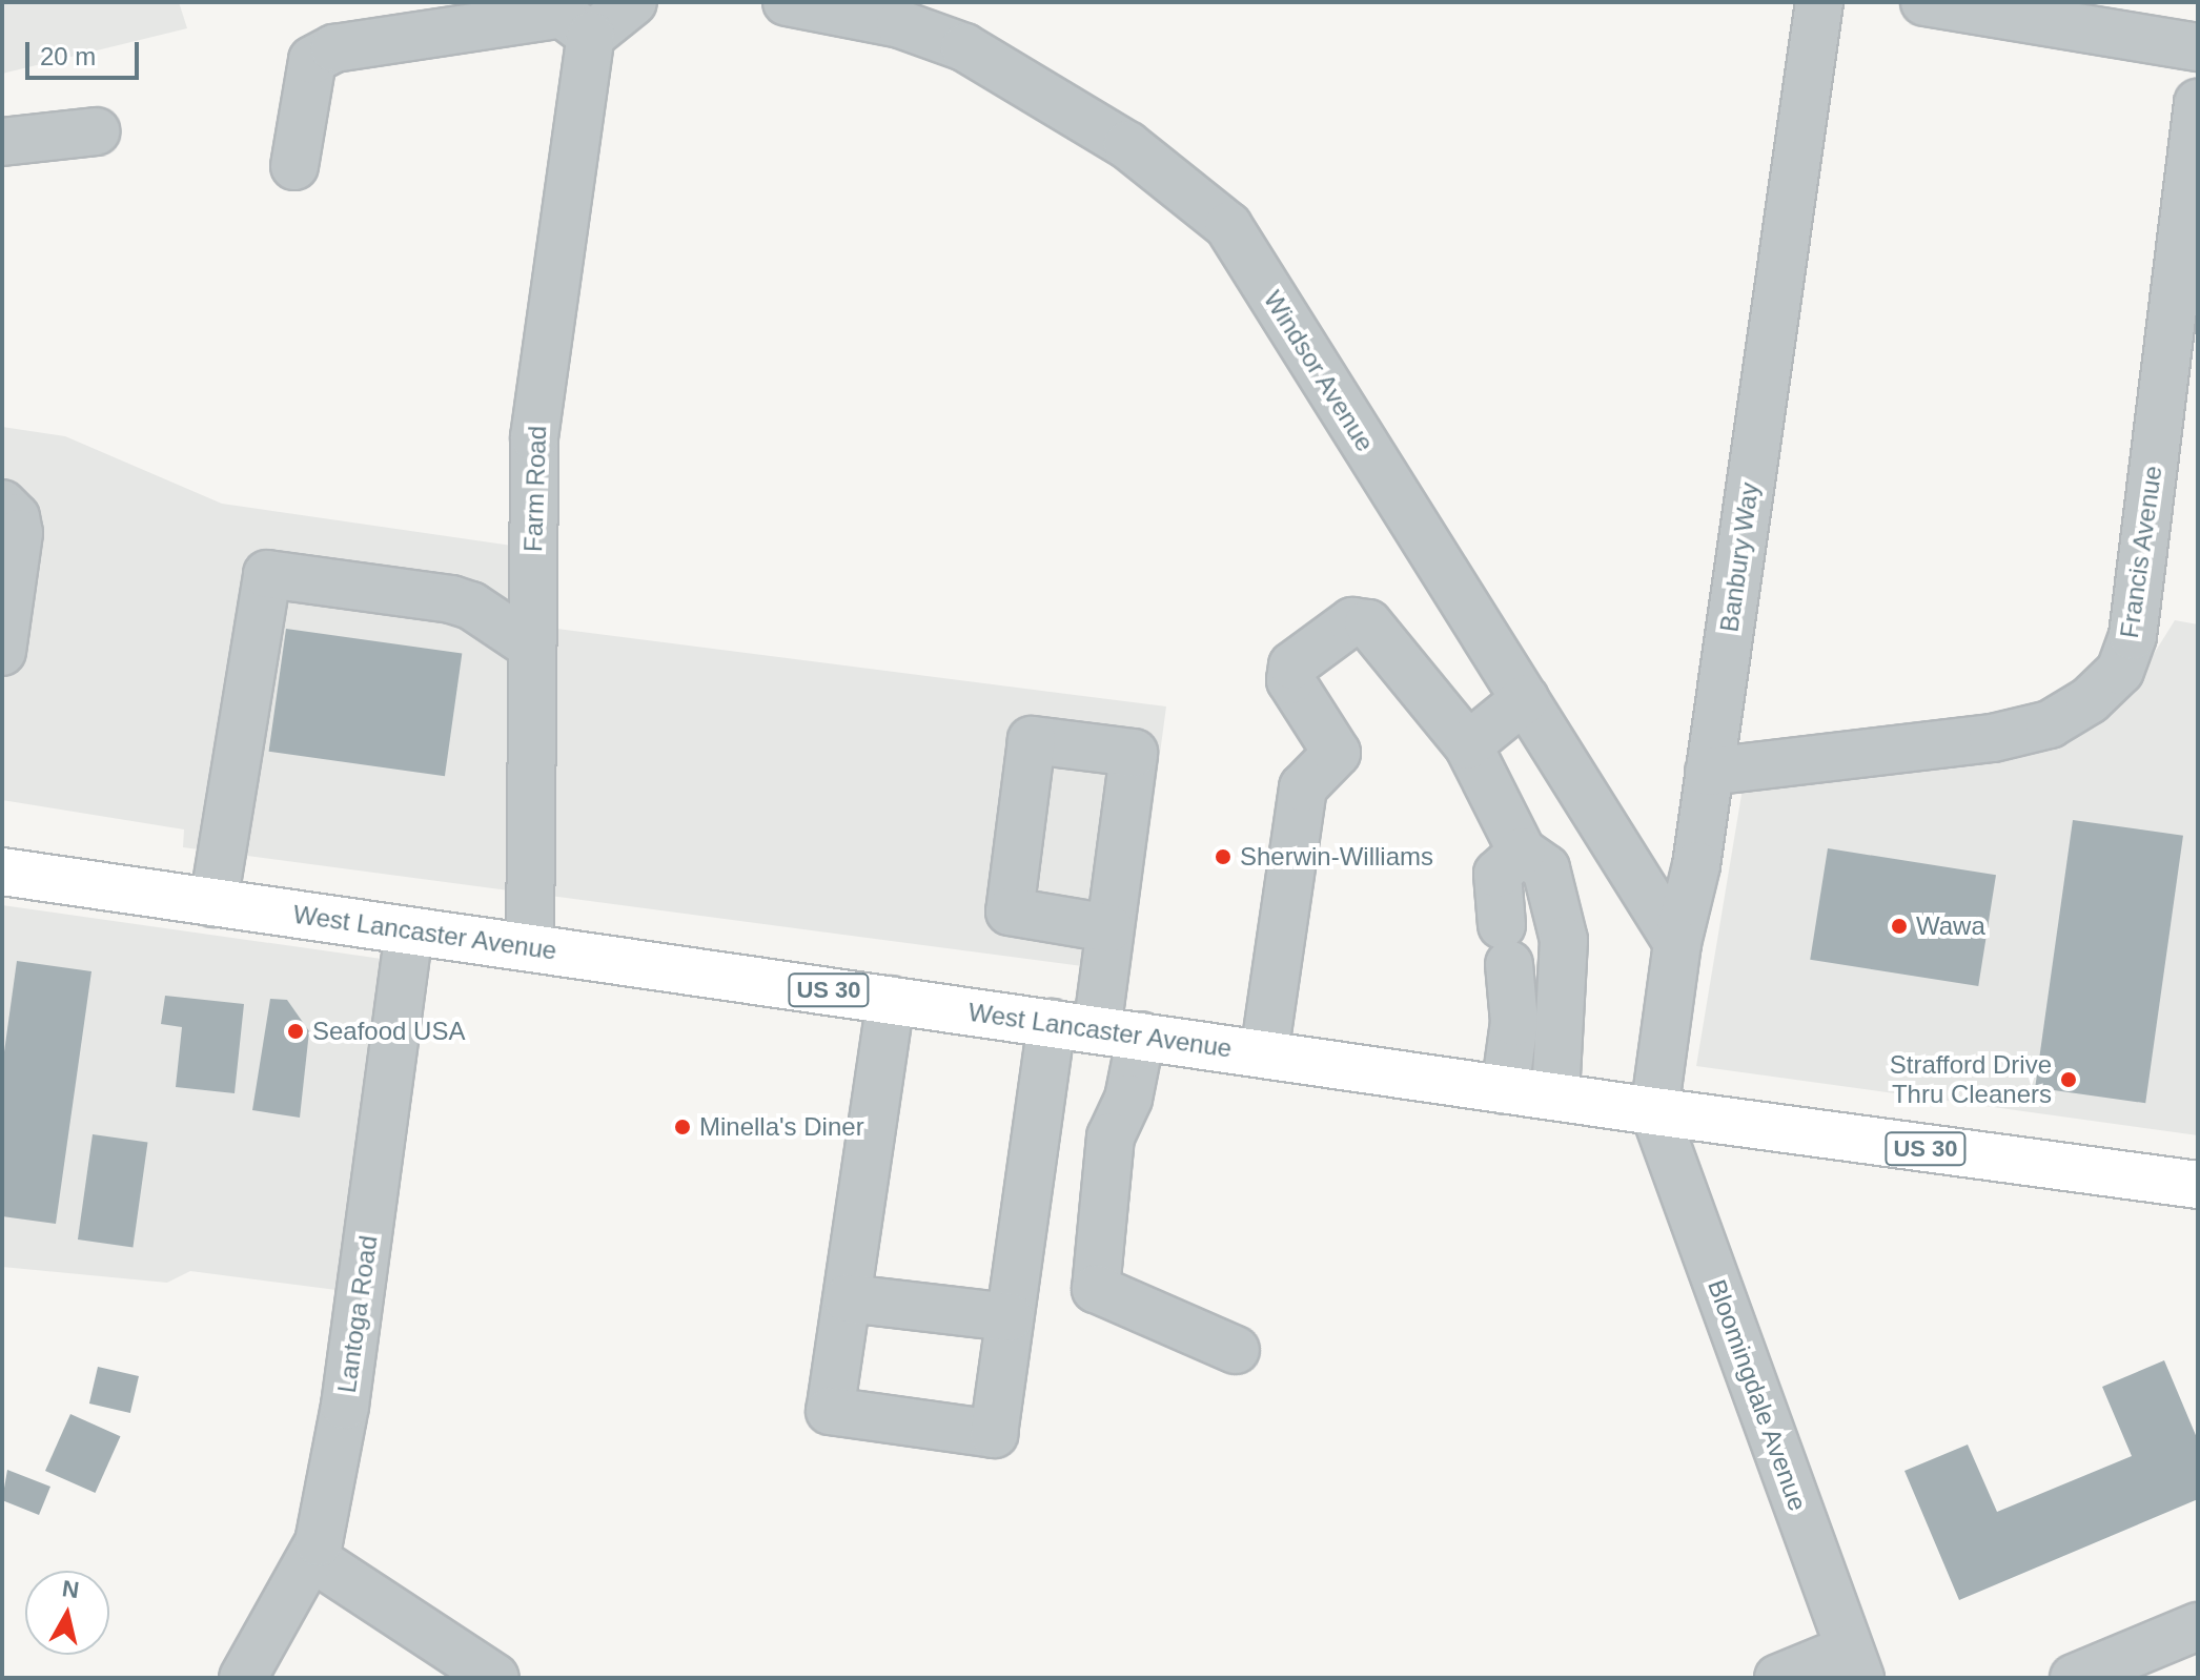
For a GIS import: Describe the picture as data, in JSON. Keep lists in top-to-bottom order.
{
  "streets": {
    "highway": ["West Lancaster Avenue", "US 30"],
    "street": [
      "Windsor Avenue",
      "Farm Road",
      "Francis Avenue",
      "Banbury Way",
      "Lantoga Road",
      "Bloomingdale Avenue"
    ]
  },
  "crossings": [
    ["Windsor Avenue", "Banbury Way"],
    ["Farm Road", "West Lancaster Avenue"],
    ["Francis Avenue", "Banbury Way"],
    ["Banbury Way", "West Lancaster Avenue"],
    ["Banbury Way", "Bloomingdale Avenue"],
    ["West Lancaster Avenue", "Lantoga Road"],
    ["West Lancaster Avenue", "Bloomingdale Avenue"]
  ],
  "places": [
    "Sherwin-Williams",
    "Wawa",
    "Seafood USA",
    "Strafford Drive Thru Cleaners",
    "Minella's Diner"
  ],
  "scale_bar": "20 m",
  "north": "top"
}
